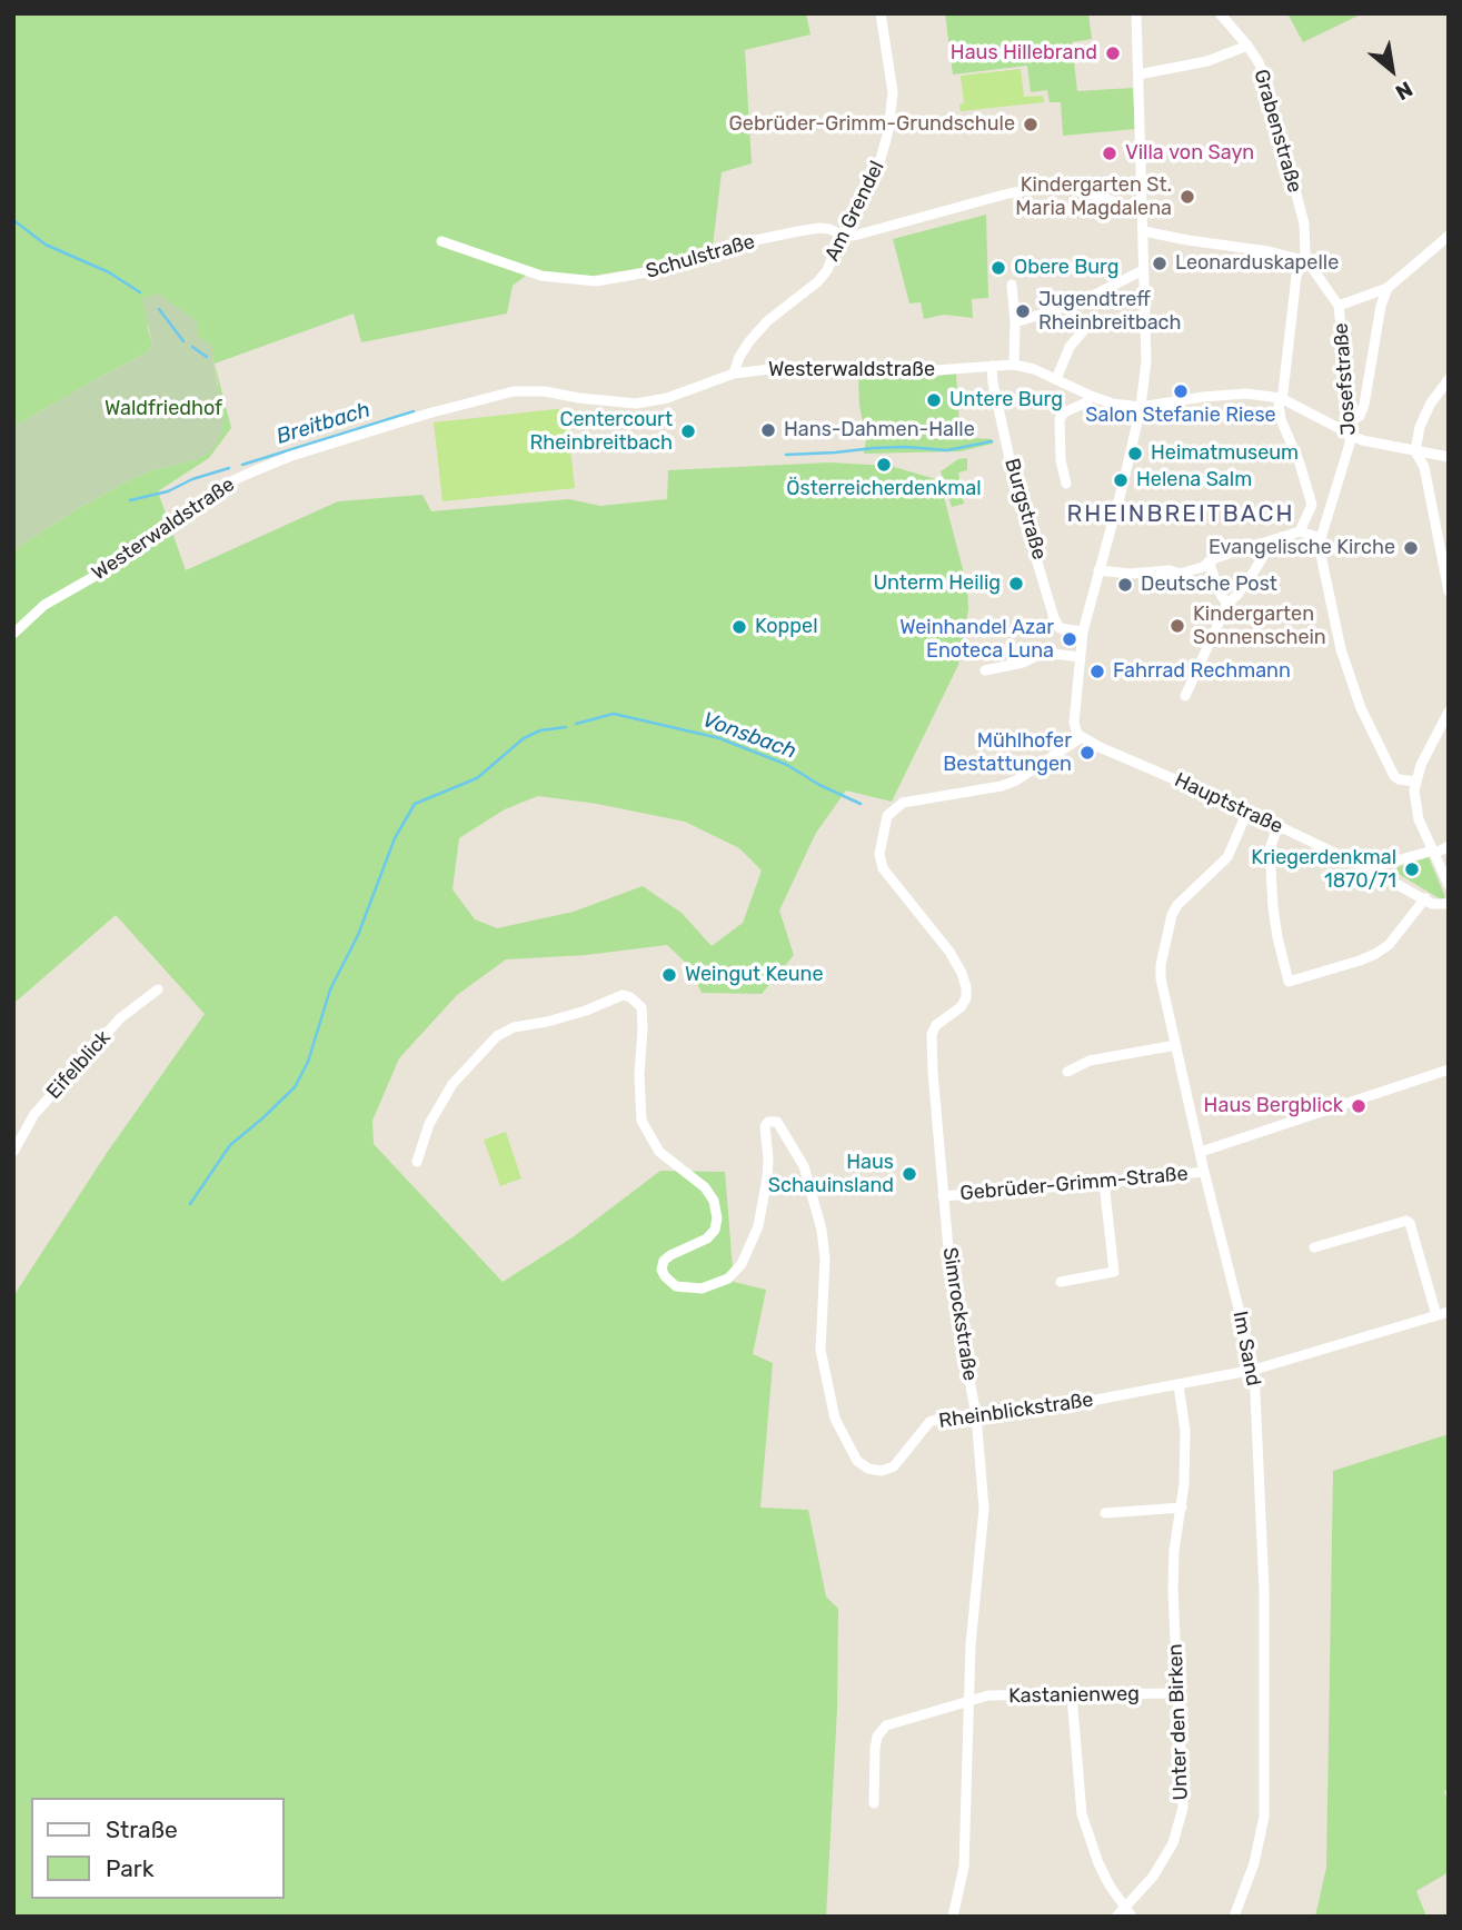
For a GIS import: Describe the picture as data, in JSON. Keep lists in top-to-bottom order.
{
  "streets": {
    "street": [
      "Grabenstraße",
      "Am Grendel",
      "Schulstraße",
      "Westerwaldstraße",
      "Josefstraße",
      "Burgstraße",
      "Hauptstraße",
      "Eifelblick",
      "Gebrüder-Grimm-Straße",
      "Simrockstraße",
      "Im Sand",
      "Rheinblickstraße",
      "Kastanienweg",
      "Unter den Birken"
    ]
  },
  "crossings": [
    ["Grabenstraße", "Westerwaldstraße"],
    ["Grabenstraße", "Josefstraße"],
    ["Am Grendel", "Schulstraße"],
    ["Am Grendel", "Westerwaldstraße"],
    ["Westerwaldstraße", "Burgstraße"],
    ["Hauptstraße", "Simrockstraße"],
    ["Hauptstraße", "Im Sand"],
    ["Gebrüder-Grimm-Straße", "Simrockstraße"],
    ["Gebrüder-Grimm-Straße", "Im Sand"],
    ["Simrockstraße", "Rheinblickstraße"],
    ["Simrockstraße", "Kastanienweg"],
    ["Im Sand", "Rheinblickstraße"],
    ["Rheinblickstraße", "Unter den Birken"],
    ["Kastanienweg", "Unter den Birken"]
  ],
  "districts": ["RHEINBREITBACH"],
  "water": ["Breitbach", "Vonsbach"],
  "parks": ["Waldfriedhof"],
  "places": [
    "Haus Hillebrand",
    "Gebrüder-Grimm-Grundschule",
    "Villa von Sayn",
    "Kindergarten St. Maria Magdalena",
    "Leonarduskapelle",
    "Obere Burg",
    "Jugendtreff Rheinbreitbach",
    "Salon Stefanie Riese",
    "Untere Burg",
    "Hans-Dahmen-Halle",
    "Centercourt Rheinbreitbach",
    "Heimatmuseum",
    "Österreicherdenkmal",
    "Helena Salm",
    "Evangelische Kirche",
    "Unterm Heilig",
    "Deutsche Post",
    "Kindergarten Sonnenschein",
    "Koppel",
    "Weinhandel Azar Enoteca Luna",
    "Fahrrad Rechmann",
    "Mühlhofer Bestattungen",
    "Kriegerdenkmal 1870/71",
    "Weingut Keune",
    "Haus Bergblick",
    "Haus Schauinsland"
  ],
  "legend": ["Straße", "Park"],
  "north": "bottom right"
}
